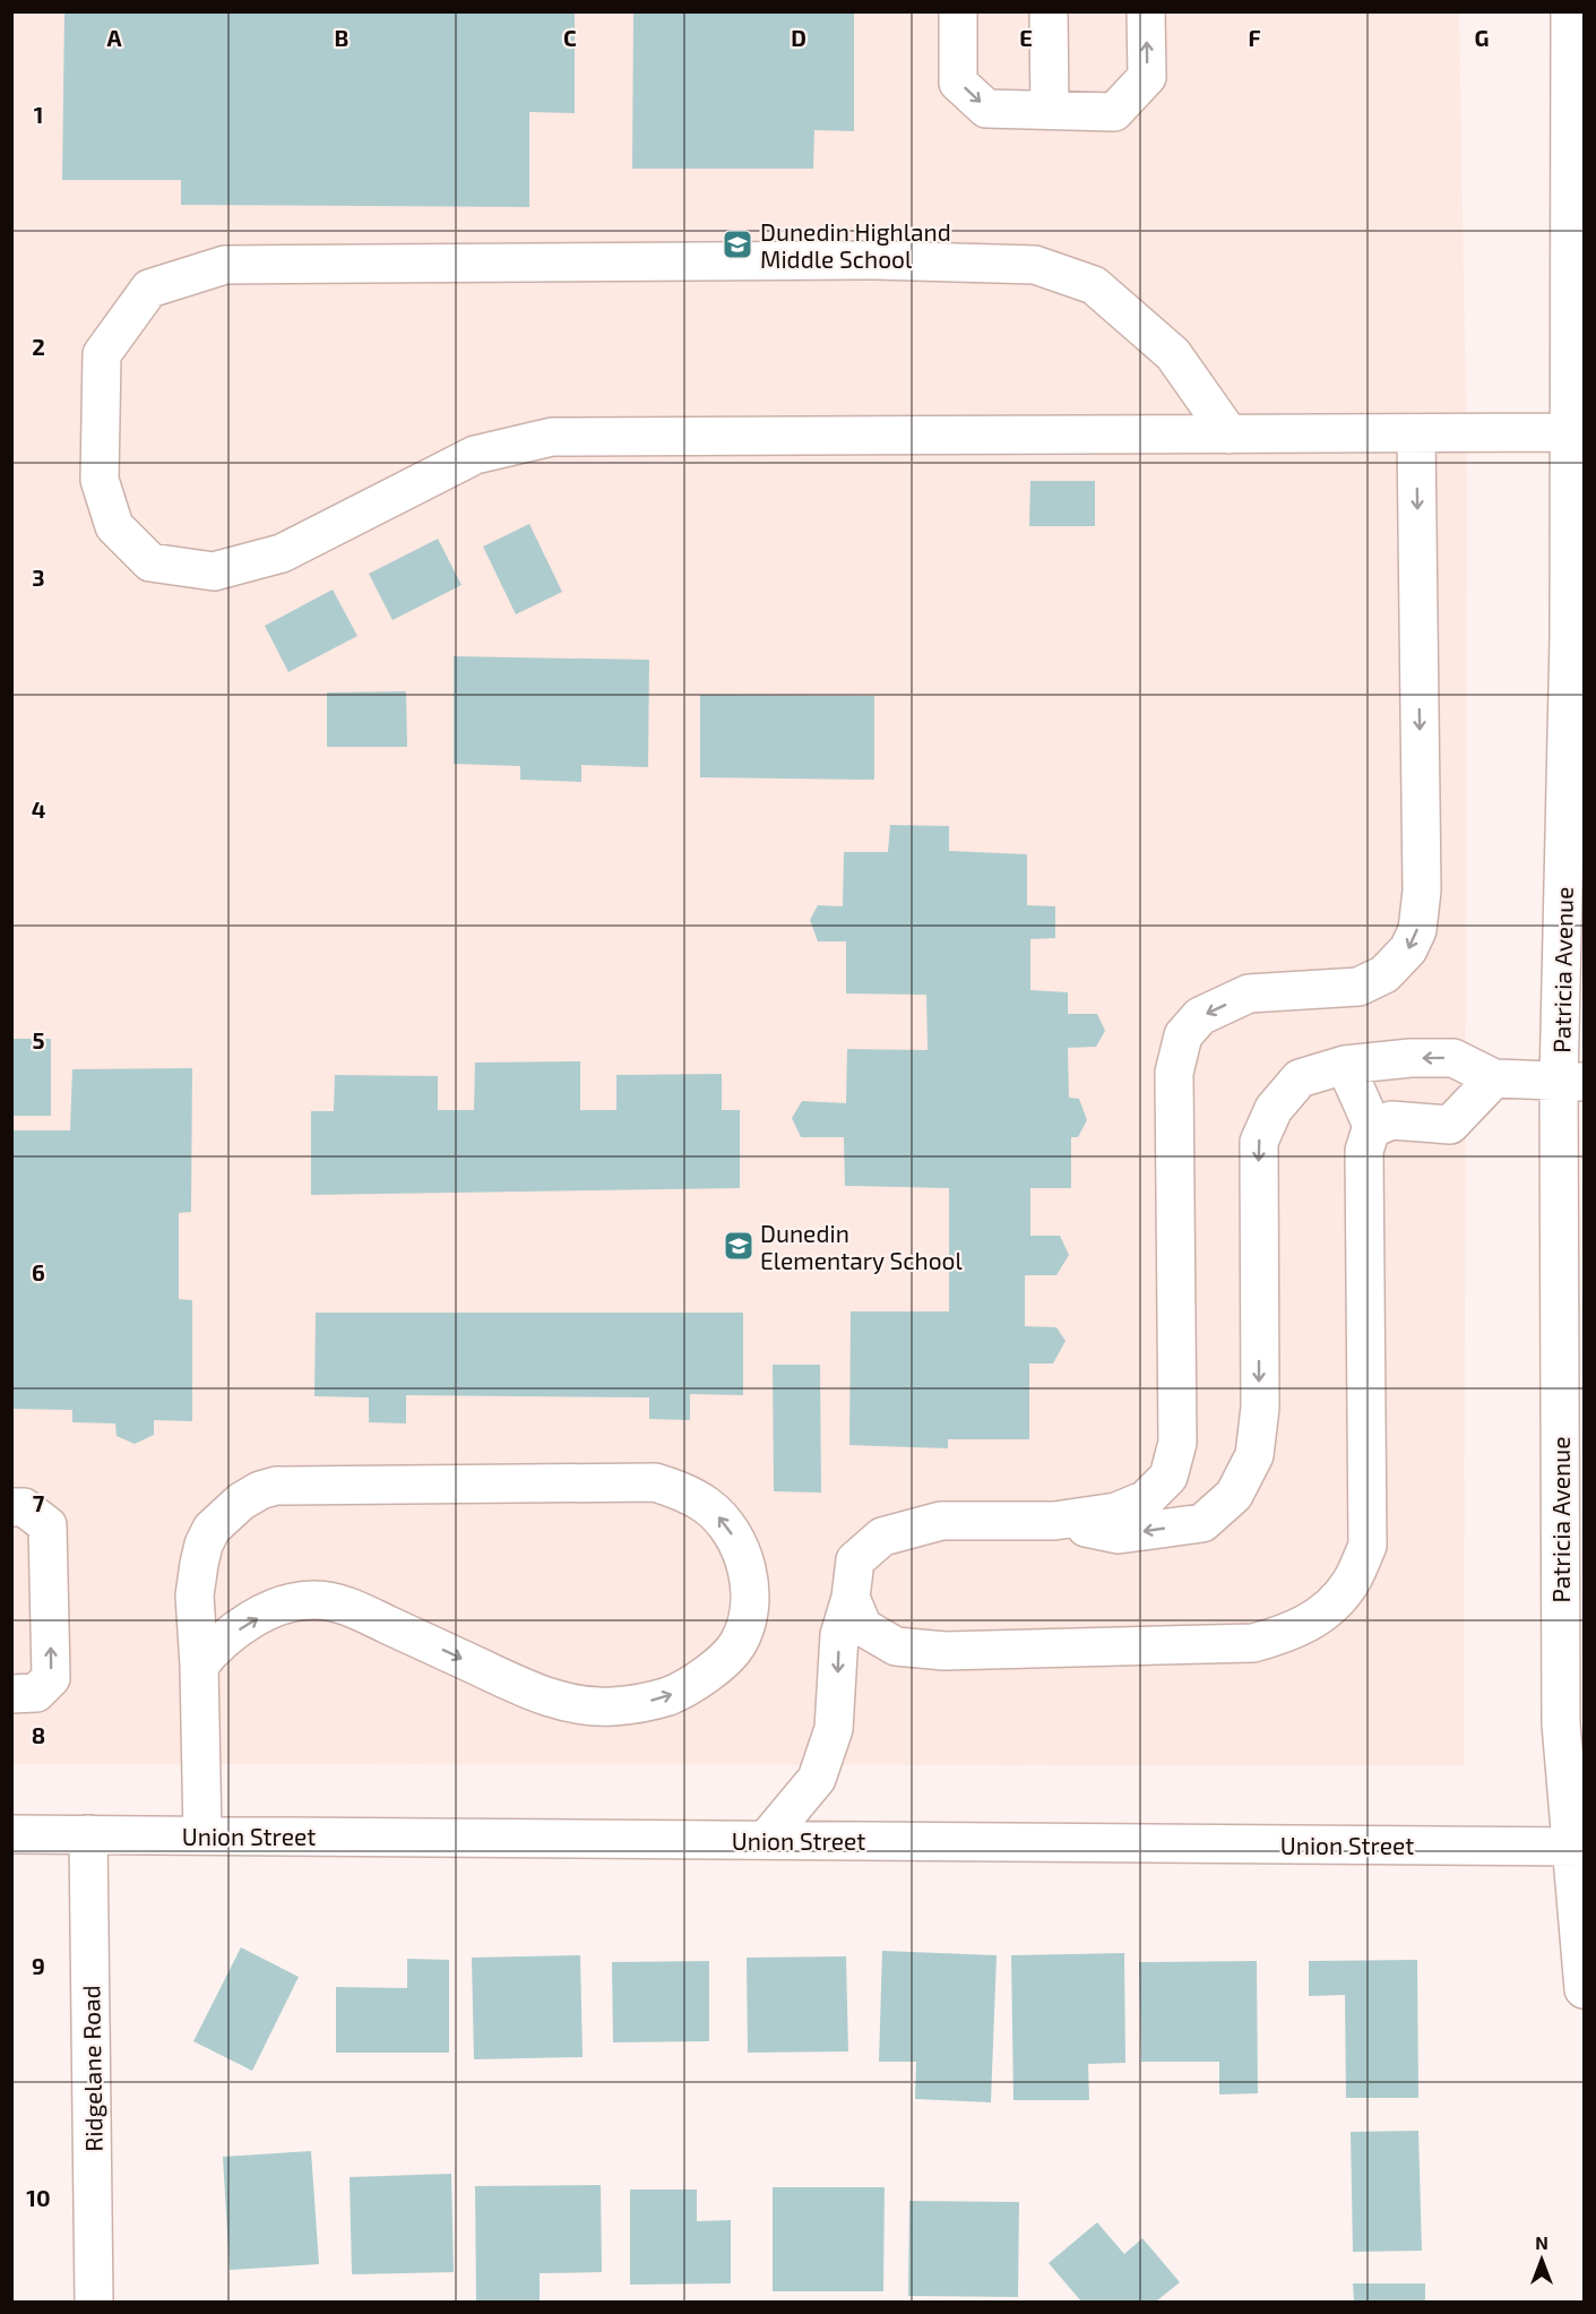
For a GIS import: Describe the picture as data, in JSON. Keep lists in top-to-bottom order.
{
  "streets": {
    "street": ["Patricia Avenue", "Union Street", "Ridgelane Road"]
  },
  "crossings": [
    ["Patricia Avenue", "Union Street"],
    ["Union Street", "Ridgelane Road"]
  ],
  "places": {
    "school or university": ["Dunedin Highland Middle School", "Dunedin Elementary School"]
  },
  "north": "top",
  "grid": {
    "columns": [
      "A",
      "B",
      "C",
      "D",
      "E",
      "F",
      "G"
    ],
    "rows": [
      "1",
      "2",
      "3",
      "4",
      "5",
      "6",
      "7",
      "8",
      "9",
      "10"
    ]
  }
}
